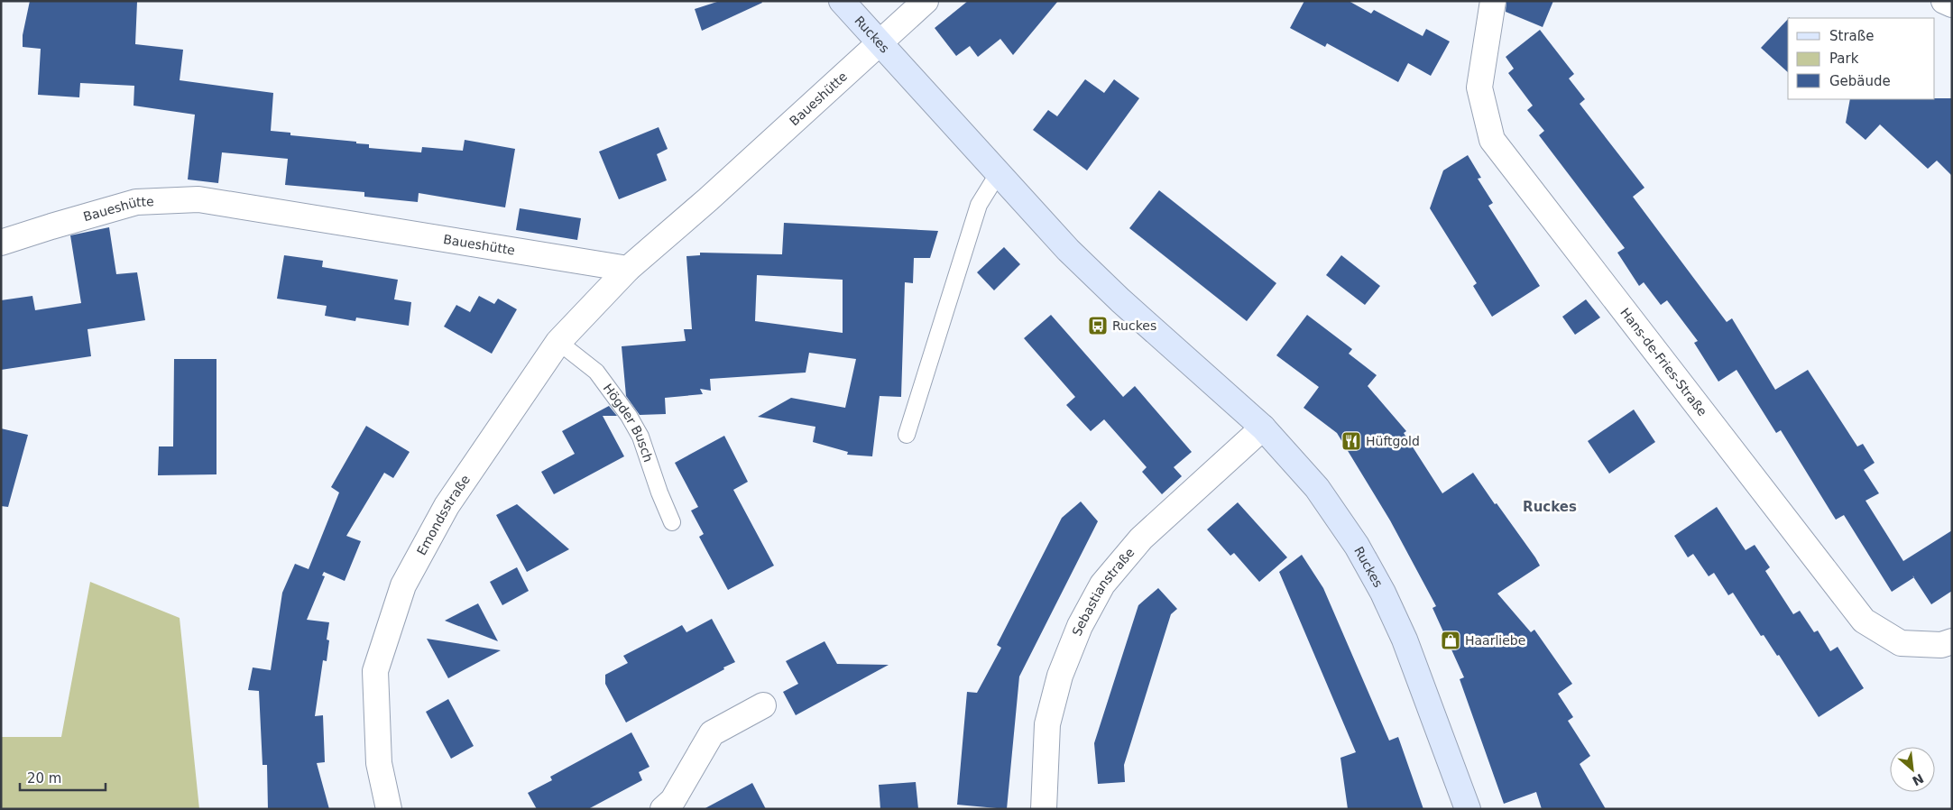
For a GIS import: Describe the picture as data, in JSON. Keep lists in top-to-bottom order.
{
  "streets": {
    "main road": ["Ruckes"],
    "street": [
      "Baueshütte",
      "Hans-de-Fries-Straße",
      "Emondsstraße",
      "Sebastianstraße"
    ],
    "lane": ["Högder Busch"]
  },
  "crossings": [
    ["Ruckes", "Baueshütte"],
    ["Ruckes", "Sebastianstraße"],
    ["Baueshütte", "Emondsstraße"],
    ["Högder Busch", "Emondsstraße"]
  ],
  "districts": ["Ruckes"],
  "places": {
    "bus stop": ["Ruckes"],
    "restaurant": ["Hüftgold"],
    "shop": ["Haarliebe"]
  },
  "legend": ["Straße", "Park", "Gebäude"],
  "scale_bar": "20 m",
  "north": "bottom right"
}
